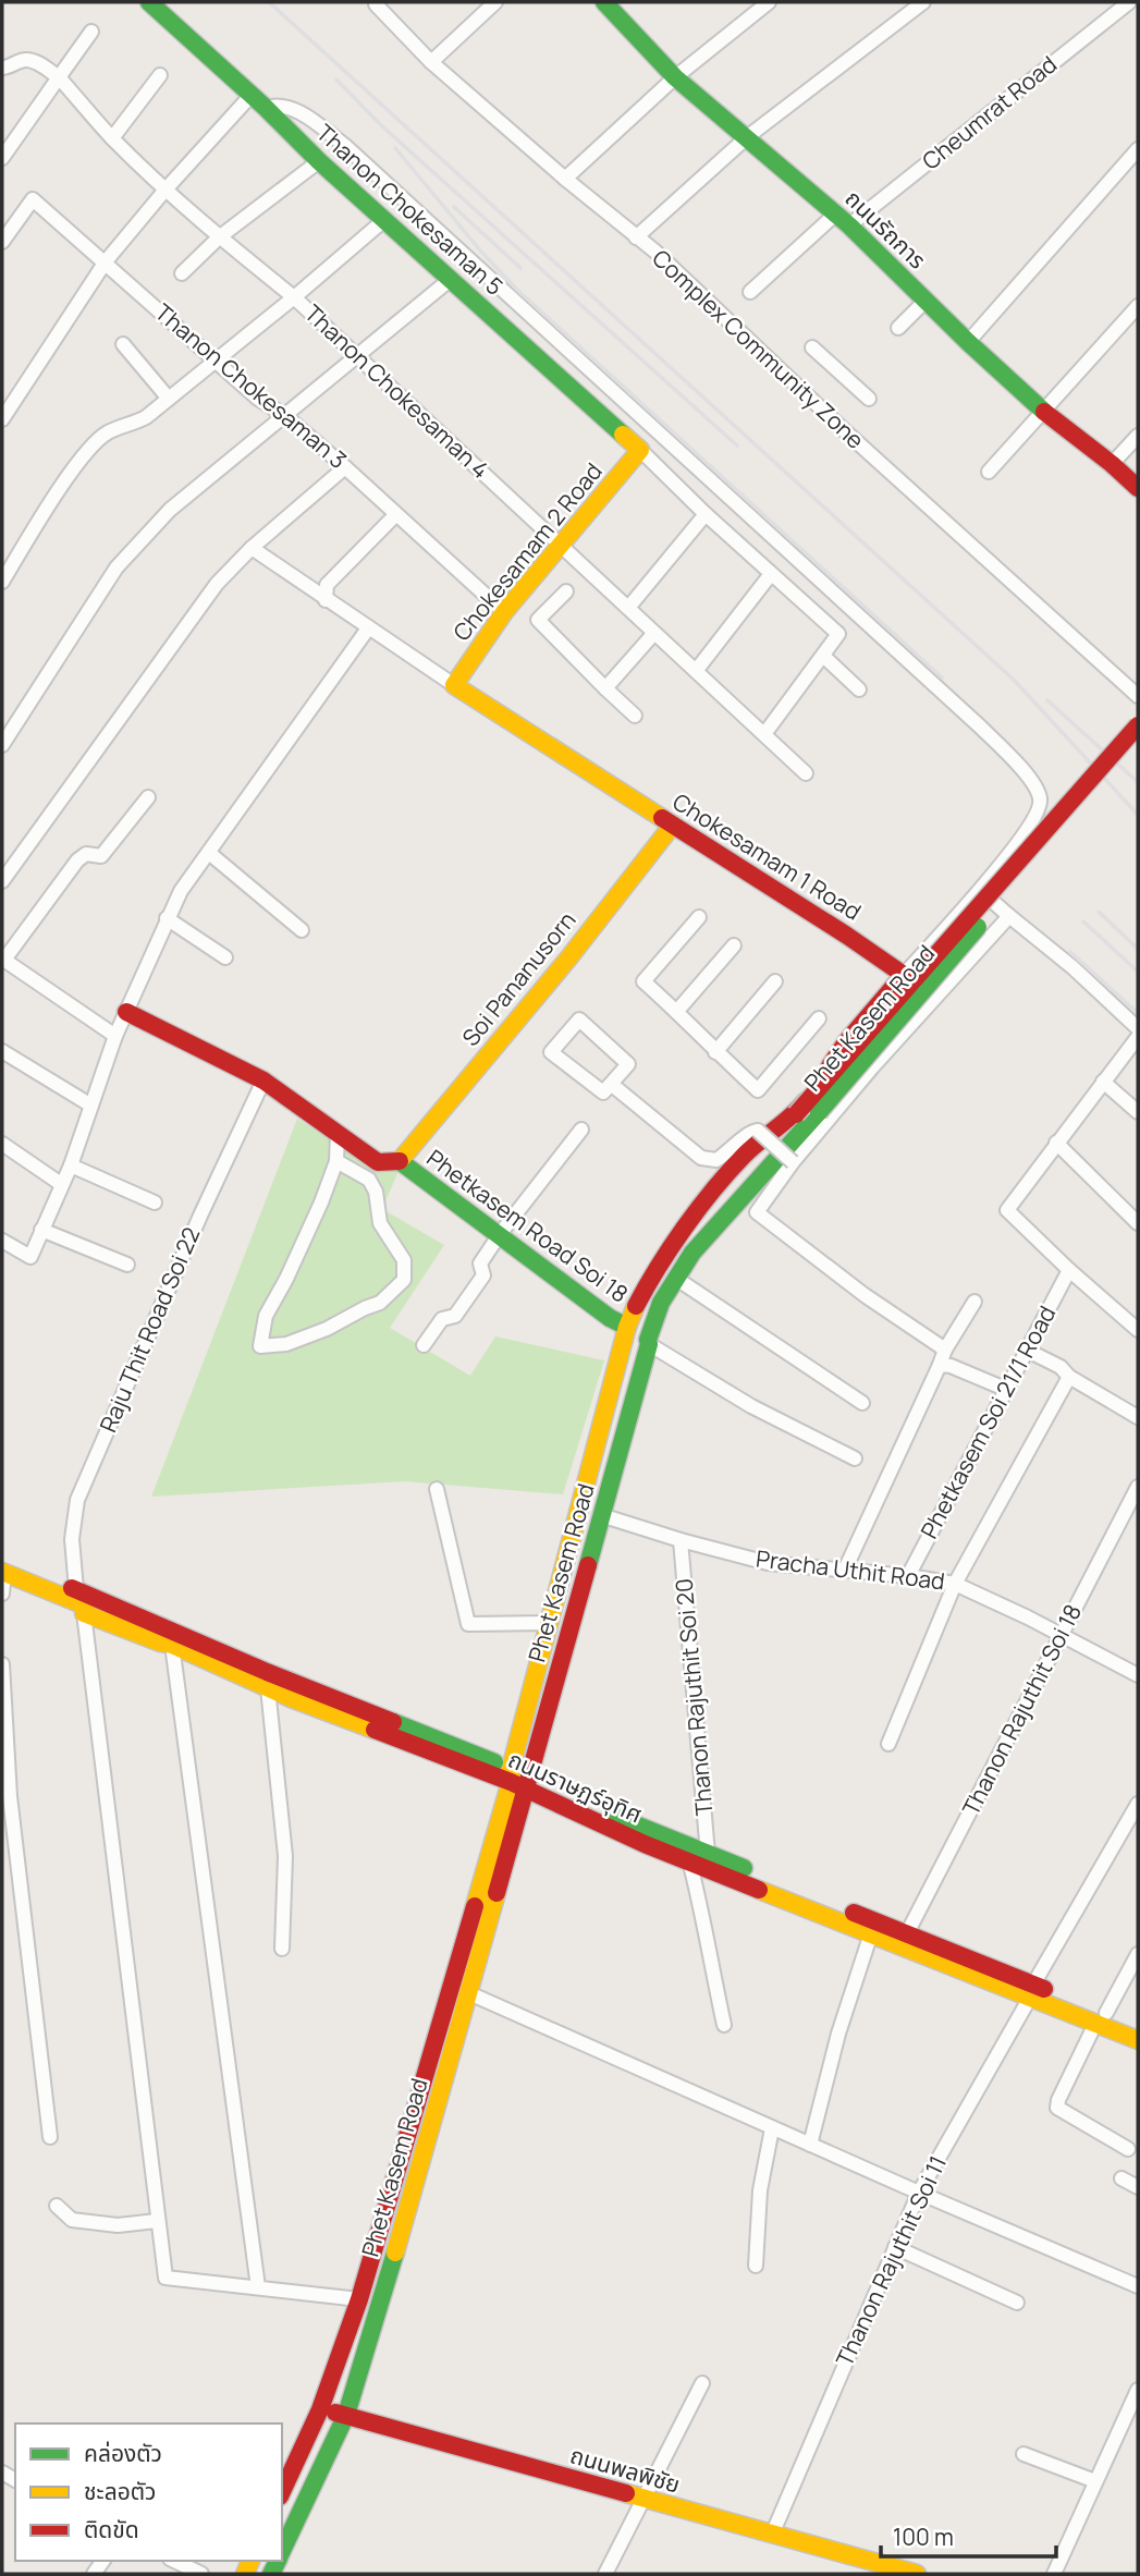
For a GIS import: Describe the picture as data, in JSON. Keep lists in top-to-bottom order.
{
  "streets": {
    "street": [
      "Cheumrat Road",
      "Thanon Chokesaman 5",
      "ถนนรัถการ",
      "Complex Community Zone",
      "Thanon Chokesaman 3",
      "Thanon Chokesaman 4",
      "Chokesamam 2 Road",
      "Chokesamam 1 Road",
      "Soi Pananusorn",
      "Phet Kasem Road",
      "Phetkasem Road Soi 18",
      "Raju Thit Road Soi 22",
      "Phetkasem Soi 21/1 Road",
      "Pracha Uthit Road",
      "Thanon Rajuthit Soi 20",
      "Thanon Rajuthit Soi 18",
      "ถนนราษฏร์อุทิศ",
      "Thanon Rajuthit Soi 11",
      "ถนนพลพิชัย"
    ]
  },
  "crossings": [
    ["Cheumrat Road", "ถนนรัถการ"],
    ["Thanon Chokesaman 5", "Chokesamam 2 Road"],
    ["Thanon Chokesaman 3", "Chokesamam 2 Road"],
    ["Thanon Chokesaman 4", "Chokesamam 2 Road"],
    ["Chokesamam 2 Road", "Chokesamam 1 Road"],
    ["Chokesamam 1 Road", "Soi Pananusorn"],
    ["Soi Pananusorn", "Phetkasem Road Soi 18"],
    ["Phet Kasem Road", "Phetkasem Road Soi 18"],
    ["Phet Kasem Road", "Pracha Uthit Road"],
    ["Phet Kasem Road", "ถนนราษฏร์อุทิศ"],
    ["Phet Kasem Road", "ถนนพลพิชัย"],
    ["Phetkasem Soi 21/1 Road", "Pracha Uthit Road"],
    ["Pracha Uthit Road", "Thanon Rajuthit Soi 20"],
    ["Pracha Uthit Road", "Thanon Rajuthit Soi 18"],
    ["Thanon Rajuthit Soi 18", "ถนนราษฏร์อุทิศ"],
    ["ถนนราษฏร์อุทิศ", "Thanon Rajuthit Soi 11"],
    ["Thanon Rajuthit Soi 11", "ถนนพลพิชัย"]
  ],
  "legend": ["คล่องตัว", "ชะลอตัว", "ติดขัด"],
  "scale_bar": "100 m"
}
